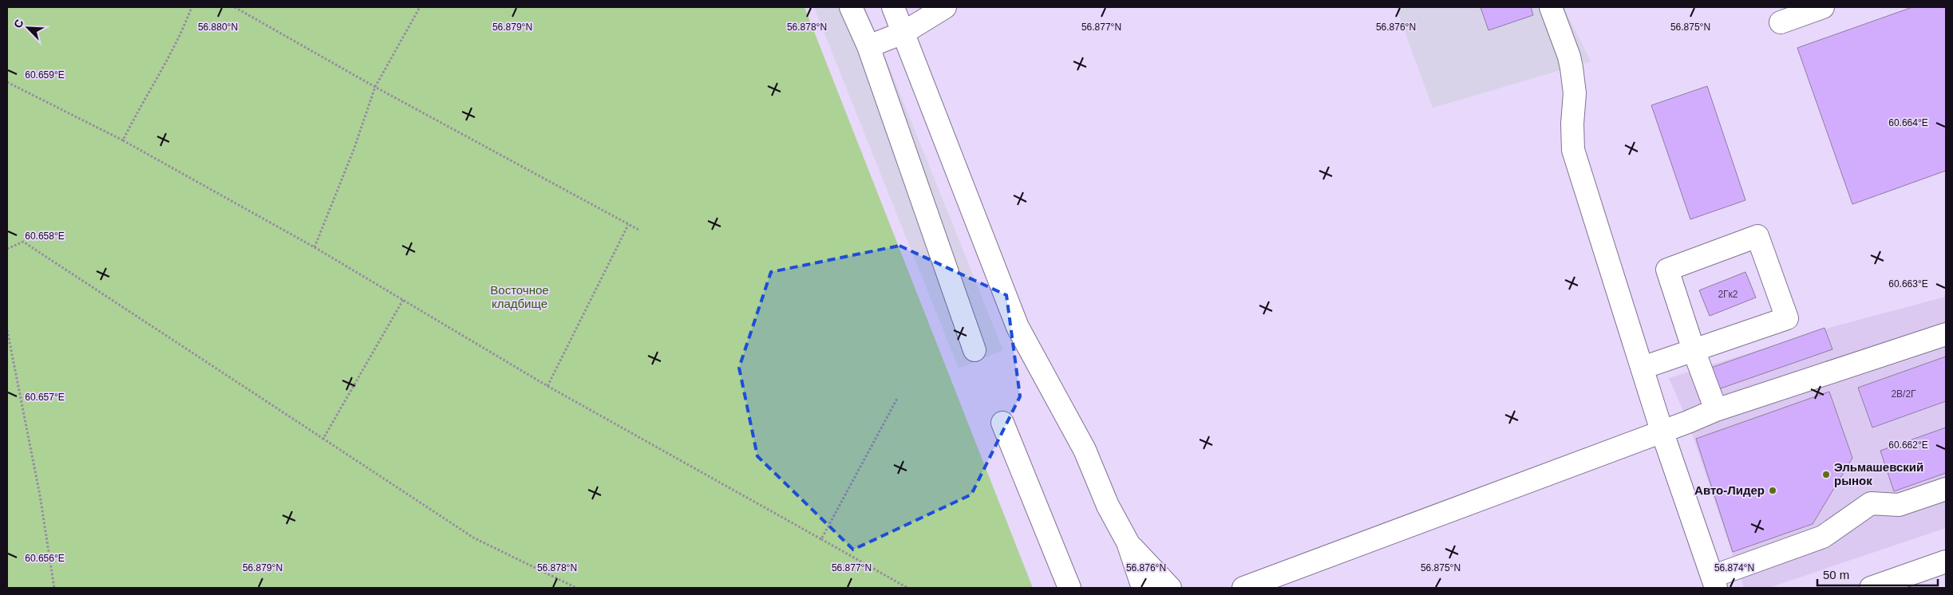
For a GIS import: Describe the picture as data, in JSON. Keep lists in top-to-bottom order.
{
  "parks": ["Восточное кладбище"],
  "places": ["Эльмашевский рынок", "Авто-Лидер"],
  "house_numbers": ["2Гк2", "2В/2Г"],
  "scale_bar": "50 m",
  "north": "top left",
  "coordinates": [
    "56.880°N",
    "56.879°N",
    "56.878°N",
    "56.876°N",
    "56.877°N",
    "56.875°N",
    "60.659°E",
    "60.664°E",
    "60.658°E",
    "60.663°E",
    "60.657°E",
    "60.662°E",
    "60.656°E",
    "56.874°N"
  ]
}
